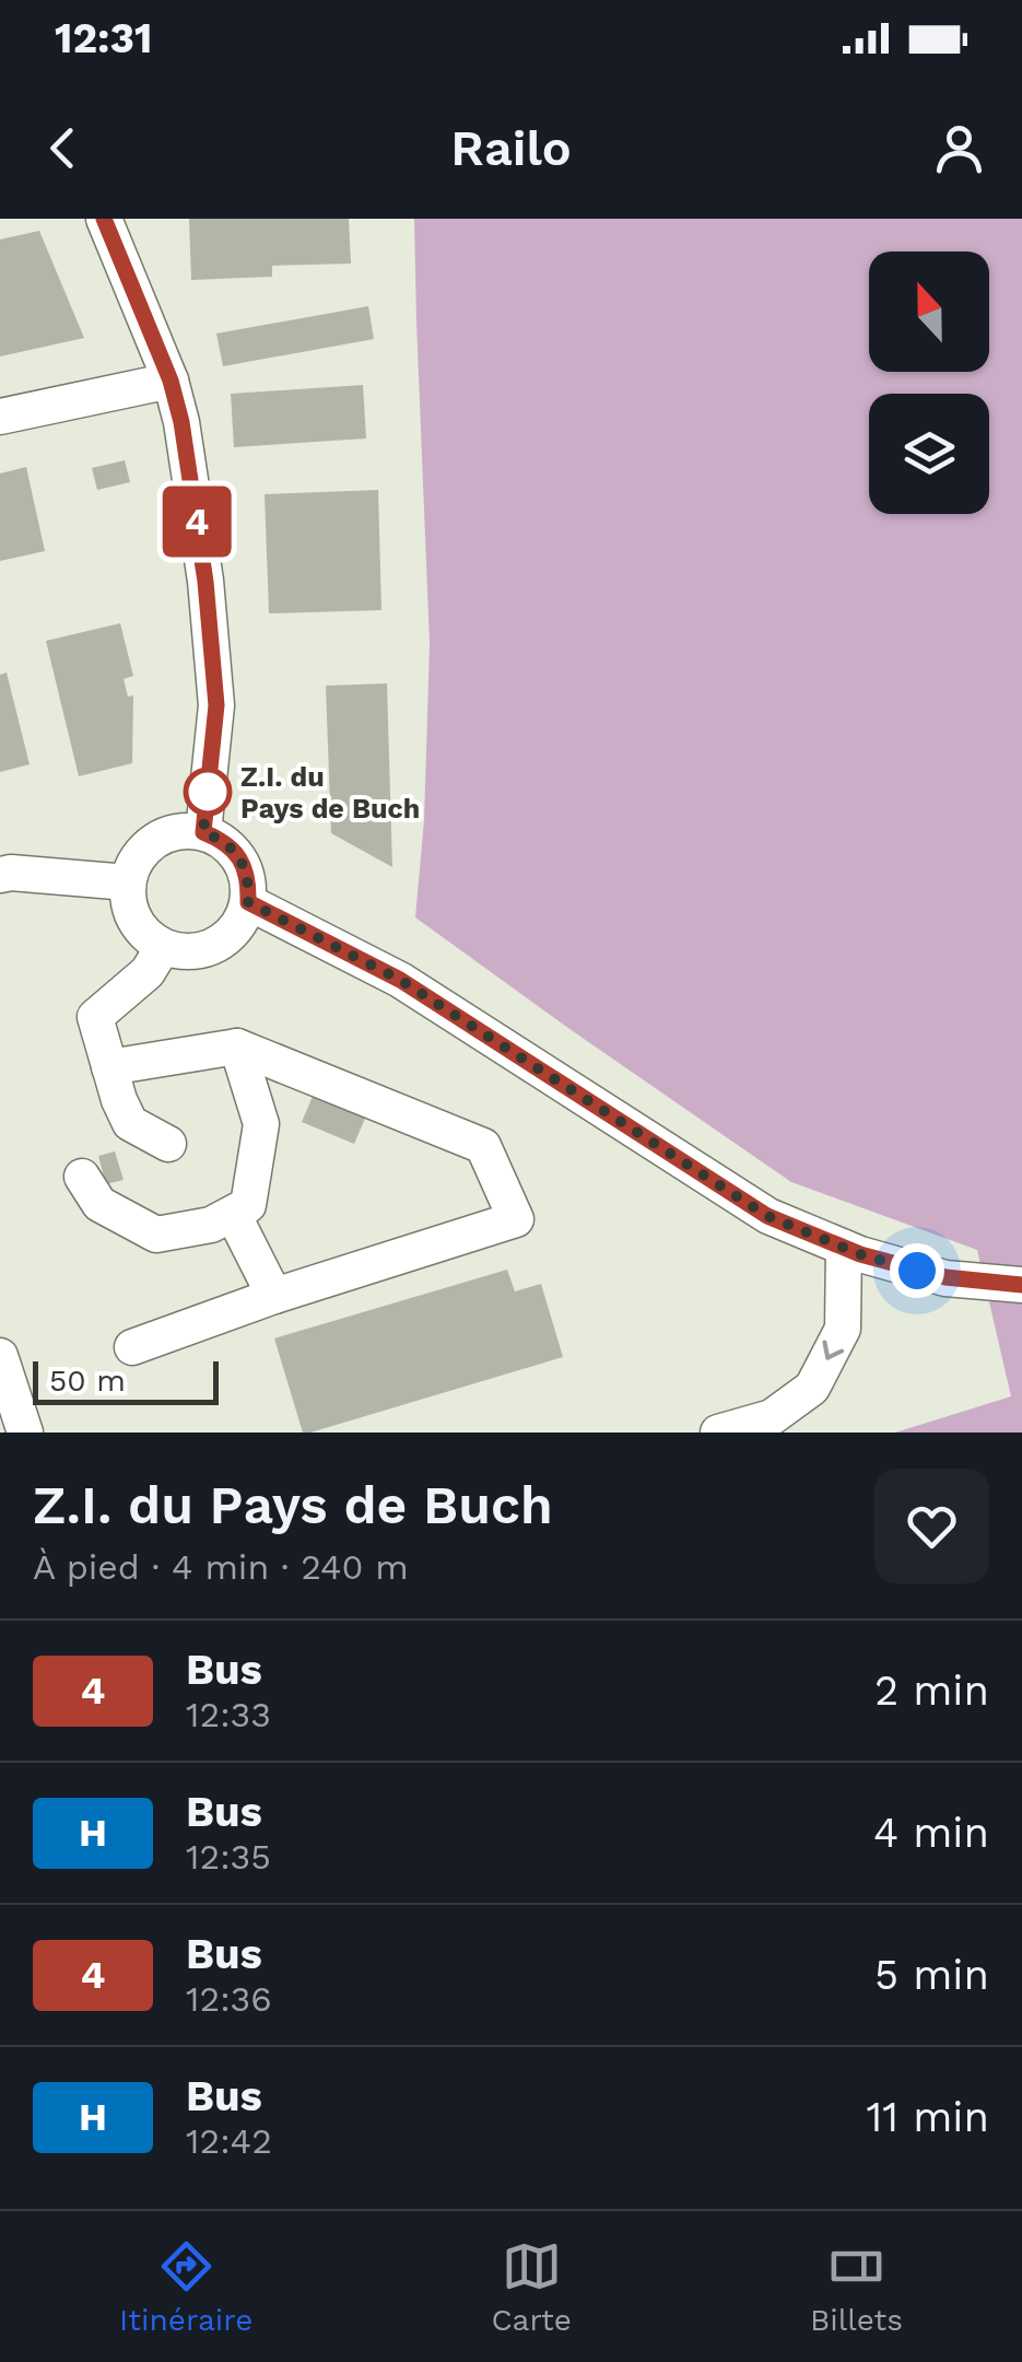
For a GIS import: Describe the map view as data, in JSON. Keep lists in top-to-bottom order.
{
  "places": ["Z.I. du Pays de Buch"],
  "lines": ["bus line 4"],
  "scale_bar": "50 m",
  "north": "top",
  "page": {
    "status": "12:31",
    "header": "Railo",
    "on_map": "4",
    "scale": "50 m",
    "heading": ["Z.I. du Pays de Buch", "À pied · 4 min · 240 m"],
    "list": [
      {
        "mark": "4",
        "name": "Bus",
        "note": "12:33",
        "value": "2 min"
      },
      {
        "mark": "H",
        "name": "Bus",
        "note": "12:35",
        "value": "4 min"
      },
      {
        "mark": "4",
        "name": "Bus",
        "note": "12:36",
        "value": "5 min"
      },
      {
        "mark": "H",
        "name": "Bus",
        "note": "12:42",
        "value": "11 min"
      }
    ],
    "tabs": ["Itinéraire", "Carte", "Billets"]
  }
}
